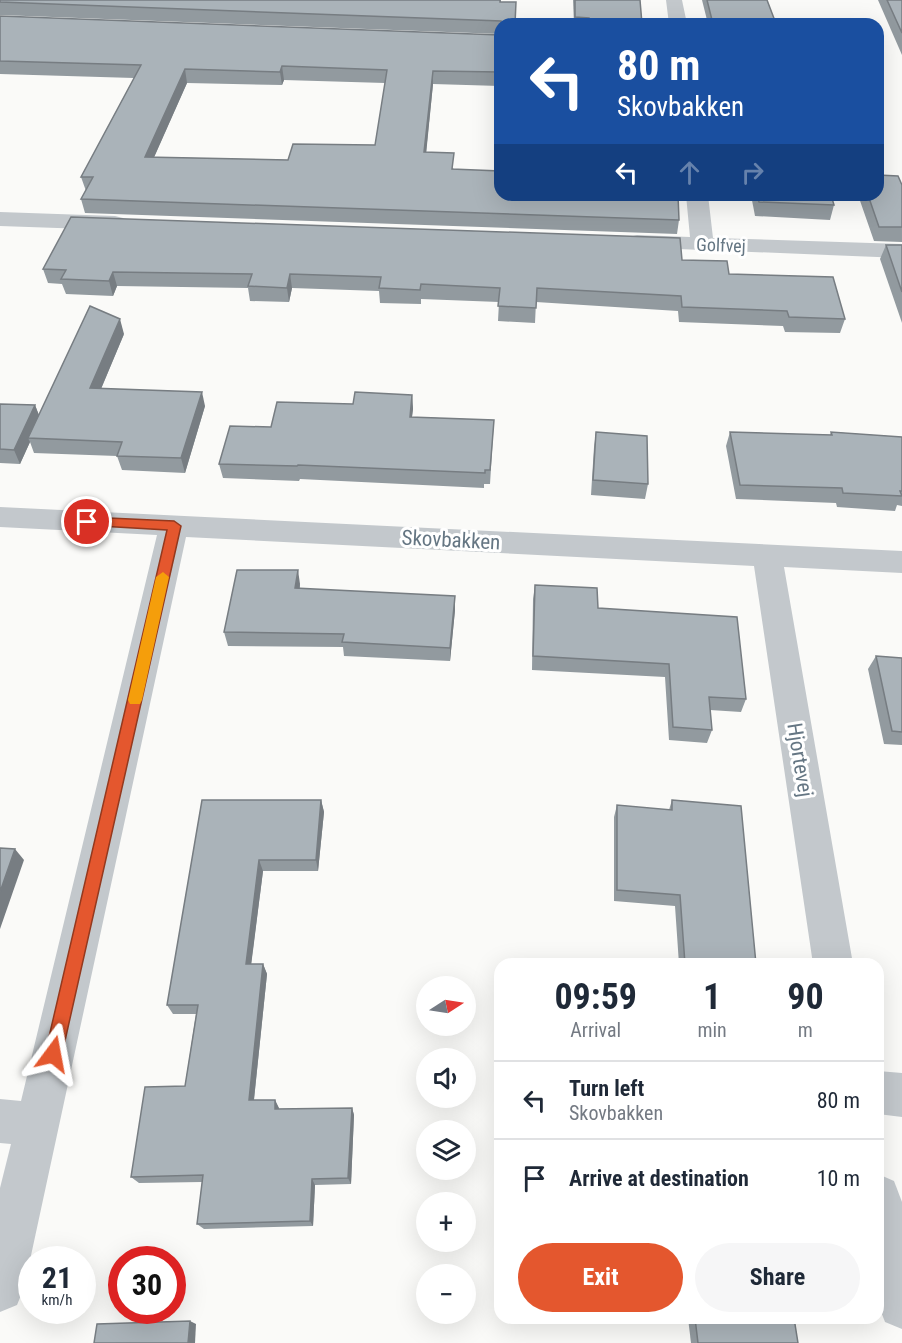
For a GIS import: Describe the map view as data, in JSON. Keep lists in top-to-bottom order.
{
  "streets": {
    "street": ["Golfvej", "Skovbakken", "Hjortevej"]
  },
  "crossings": [
    ["Skovbakken", "Hjortevej"]
  ],
  "north": "right",
  "page": {
    "turn": ["80 m", "Skovbakken"],
    "eta": [
      "09:59",
      "Arrival",
      "1",
      "min",
      "90",
      "m"
    ],
    "map_buttons": ["+", "−"],
    "list": [
      {
        "name": "Turn left",
        "note": "Skovbakken",
        "value": "80 m"
      },
      {
        "name": "Arrive at destination",
        "value": "10 m"
      }
    ],
    "buttons": ["Exit", "Share"],
    "speed": "21 km/h",
    "limit": "30"
  }
}
